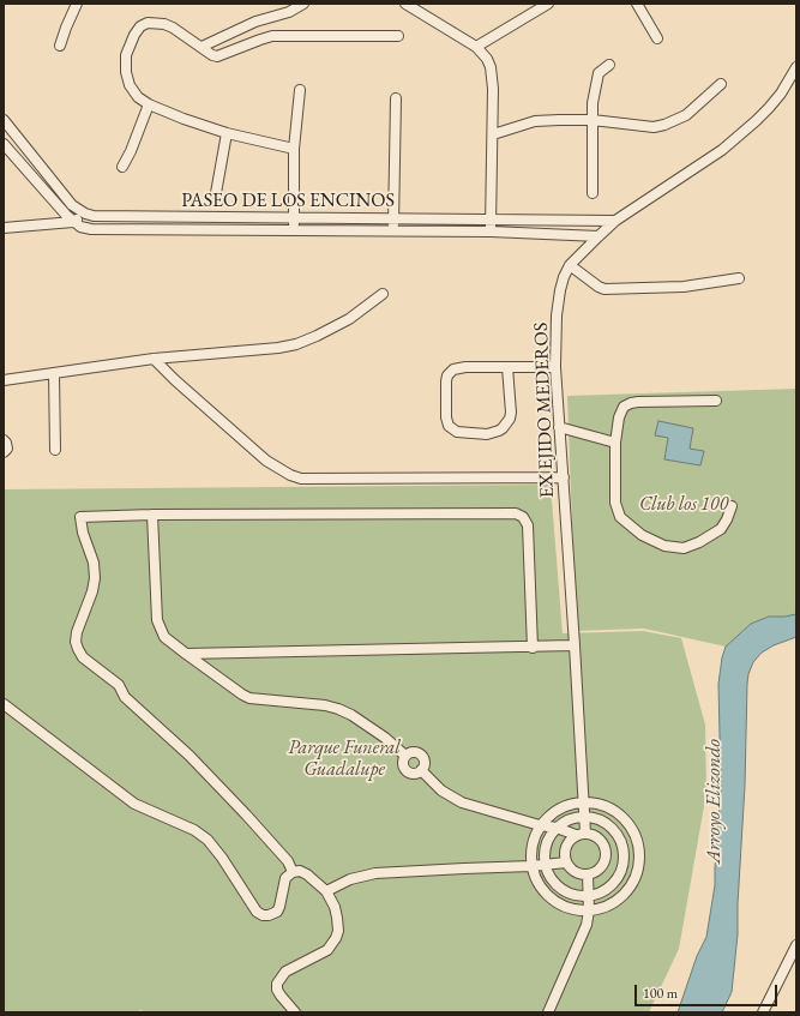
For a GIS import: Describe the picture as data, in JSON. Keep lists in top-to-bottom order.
{
  "streets": {
    "street": ["PASEO DE LOS ENCINOS", "EX EJIDO MEDEROS"]
  },
  "crossings": [
    ["PASEO DE LOS ENCINOS", "EX EJIDO MEDEROS"]
  ],
  "water": ["Arroyo Elizondo"],
  "parks": ["Club los 100", "Parque Funeral Guadalupe"],
  "scale_bar": "100 m"
}
